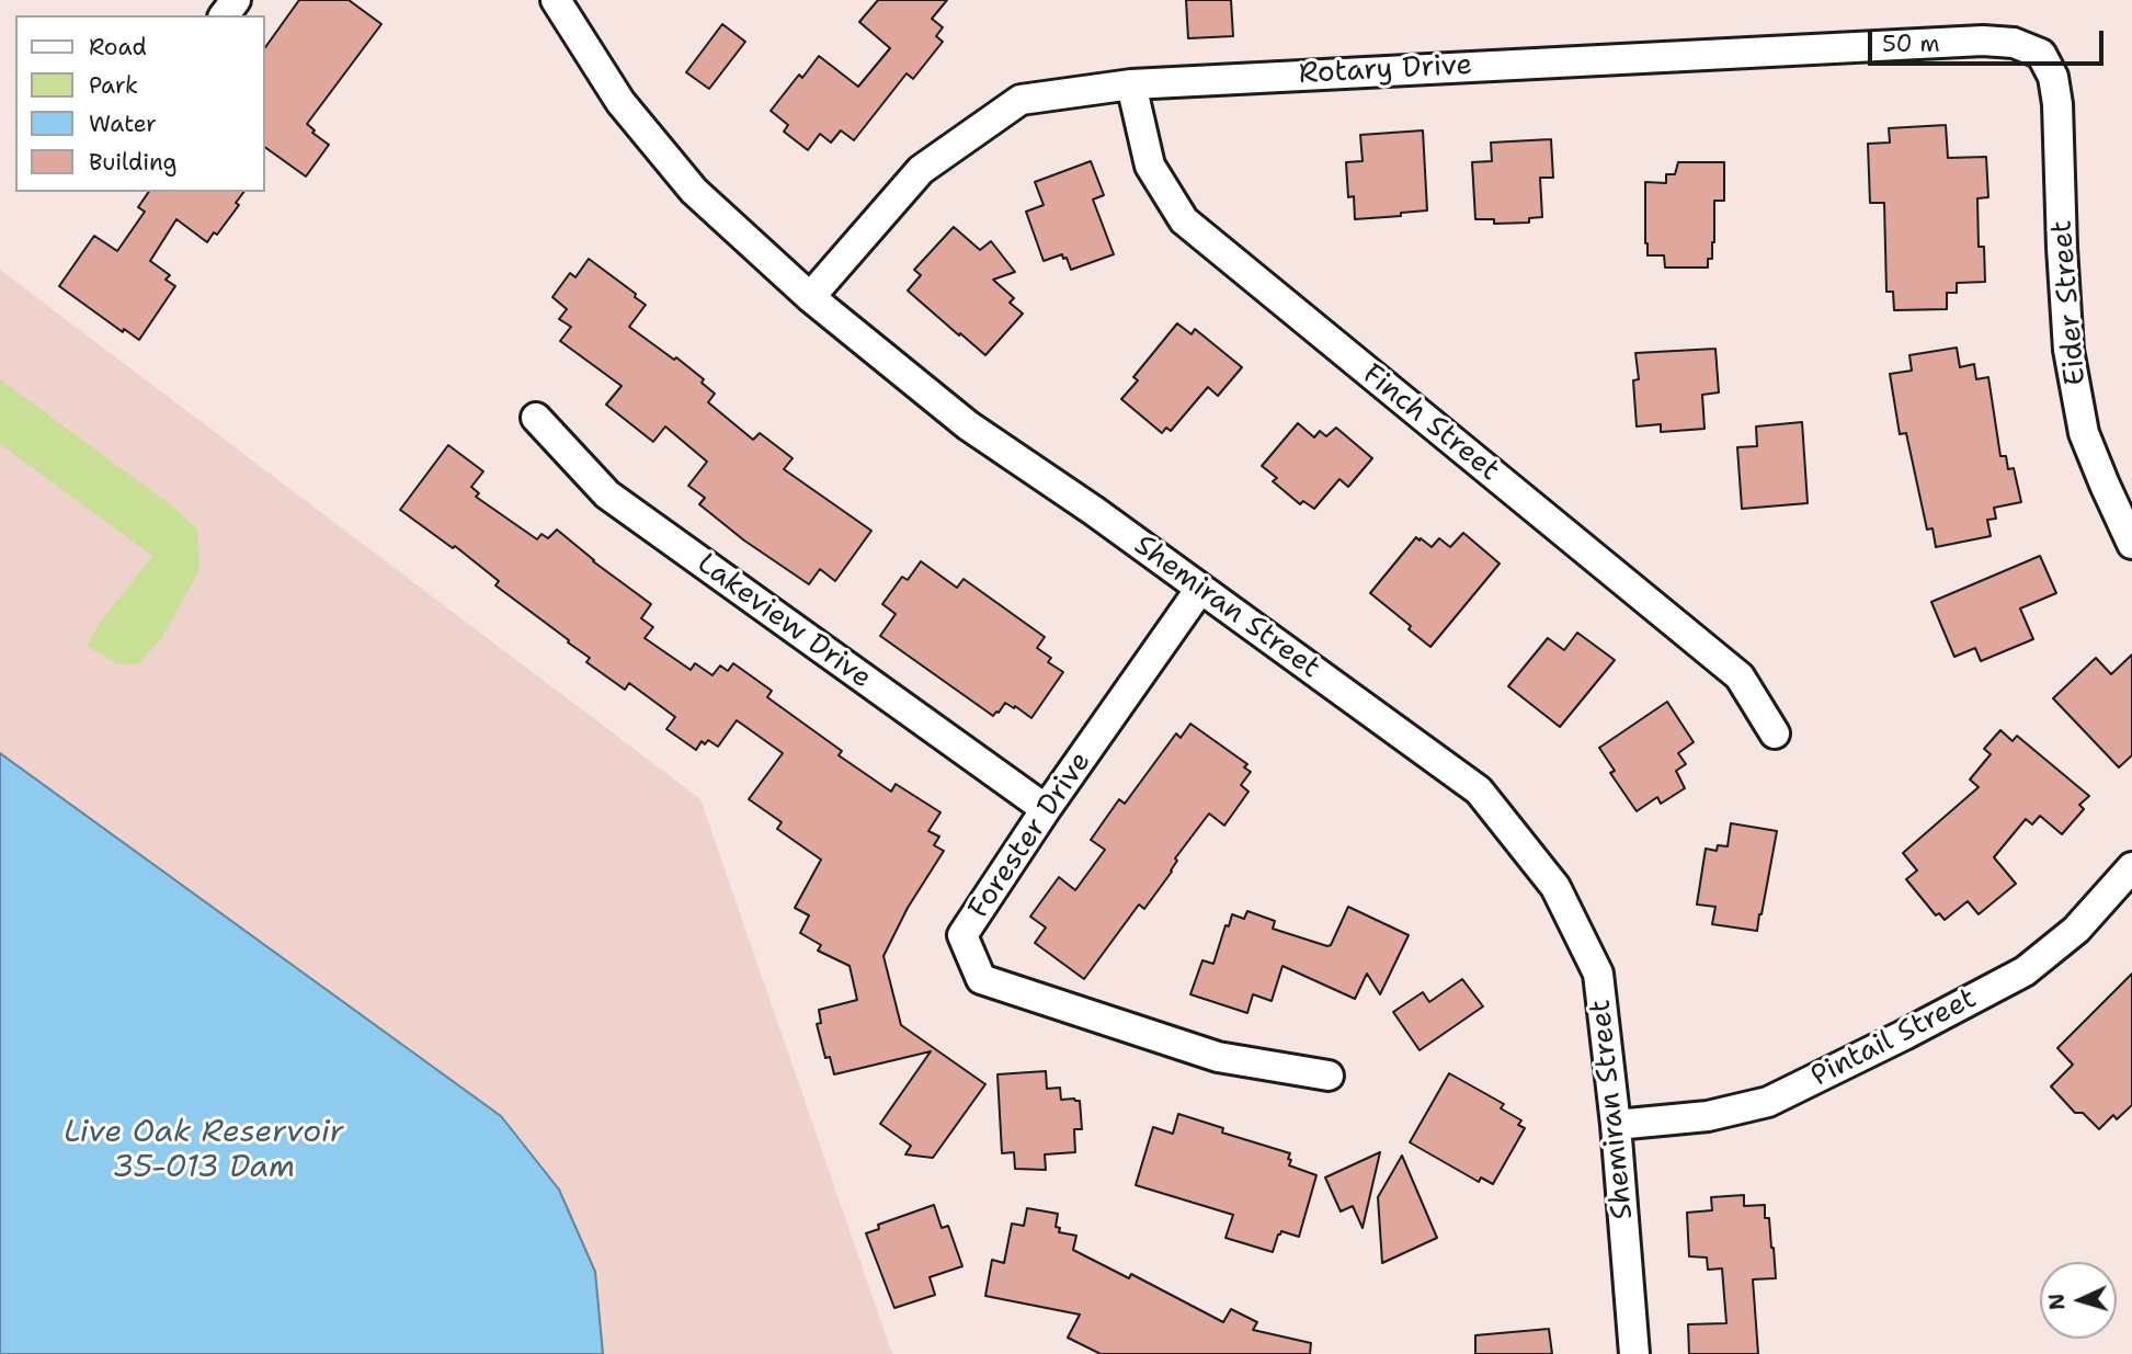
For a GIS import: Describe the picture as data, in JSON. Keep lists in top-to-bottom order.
{
  "streets": {
    "street": [
      "Rotary Drive",
      "Eider Street",
      "Finch Street",
      "Shemiran Street",
      "Lakeview Drive",
      "Forester Drive",
      "Pintail Street"
    ]
  },
  "crossings": [
    ["Rotary Drive", "Eider Street"],
    ["Rotary Drive", "Finch Street"],
    ["Rotary Drive", "Shemiran Street"],
    ["Shemiran Street", "Forester Drive"],
    ["Shemiran Street", "Pintail Street"],
    ["Lakeview Drive", "Forester Drive"]
  ],
  "water": ["Live Oak Reservoir 35-013 Dam"],
  "legend": [
    "Road",
    "Park",
    "Water",
    "Building"
  ],
  "scale_bar": "50 m",
  "north": "left"
}
